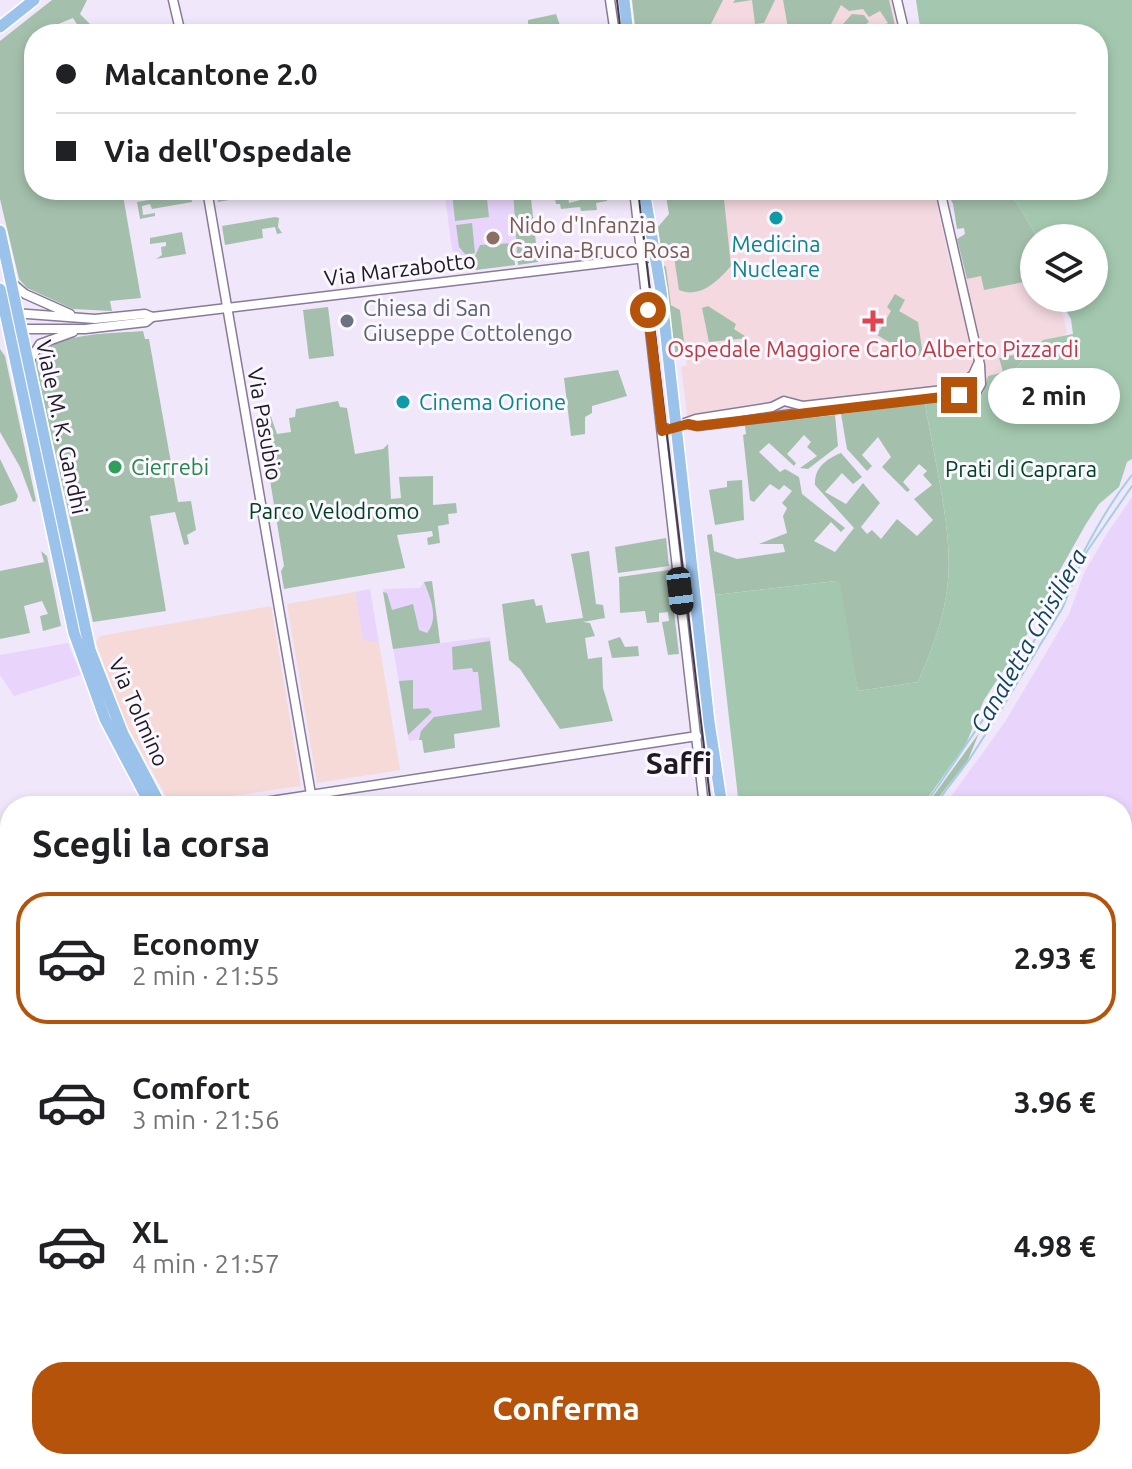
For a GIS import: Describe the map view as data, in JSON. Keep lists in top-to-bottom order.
{
  "streets": {
    "main road": ["Viale M. K. Gandhi", "Via Tolmino"],
    "street": ["Via Marzabotto", "Via Pasubio"]
  },
  "crossings": [
    ["Via Marzabotto", "Via Pasubio"],
    ["Via Marzabotto", "Viale M. K. Gandhi"],
    ["Viale M. K. Gandhi", "Via Tolmino"]
  ],
  "districts": ["Saffi"],
  "water": ["Canaletta Ghisiliera"],
  "parks": ["Prati di Caprara", "Parco Velodromo"],
  "places": {
    "other": [
      "Medicina Nucleare",
      "Nido d'Infanzia Cavina-Bruco Rosa",
      "Chiesa di San Giuseppe Cottolengo",
      "Cinema Orione",
      "Cierrebi"
    ],
    "health": ["Ospedale Maggiore Carlo Alberto Pizzardi"]
  },
  "page": {
    "banner": ["Malcantone 2.0", "Via dell'Ospedale"],
    "bubble": "2 min",
    "heading": "Scegli la corsa",
    "list": [
      {
        "name": "Economy",
        "note": "2 min · 21:55",
        "value": "2.93 €"
      },
      {
        "name": "Comfort",
        "note": "3 min · 21:56",
        "value": "3.96 €"
      },
      {
        "name": "XL",
        "note": "4 min · 21:57",
        "value": "4.98 €"
      }
    ],
    "buttons": "Conferma"
  }
}
